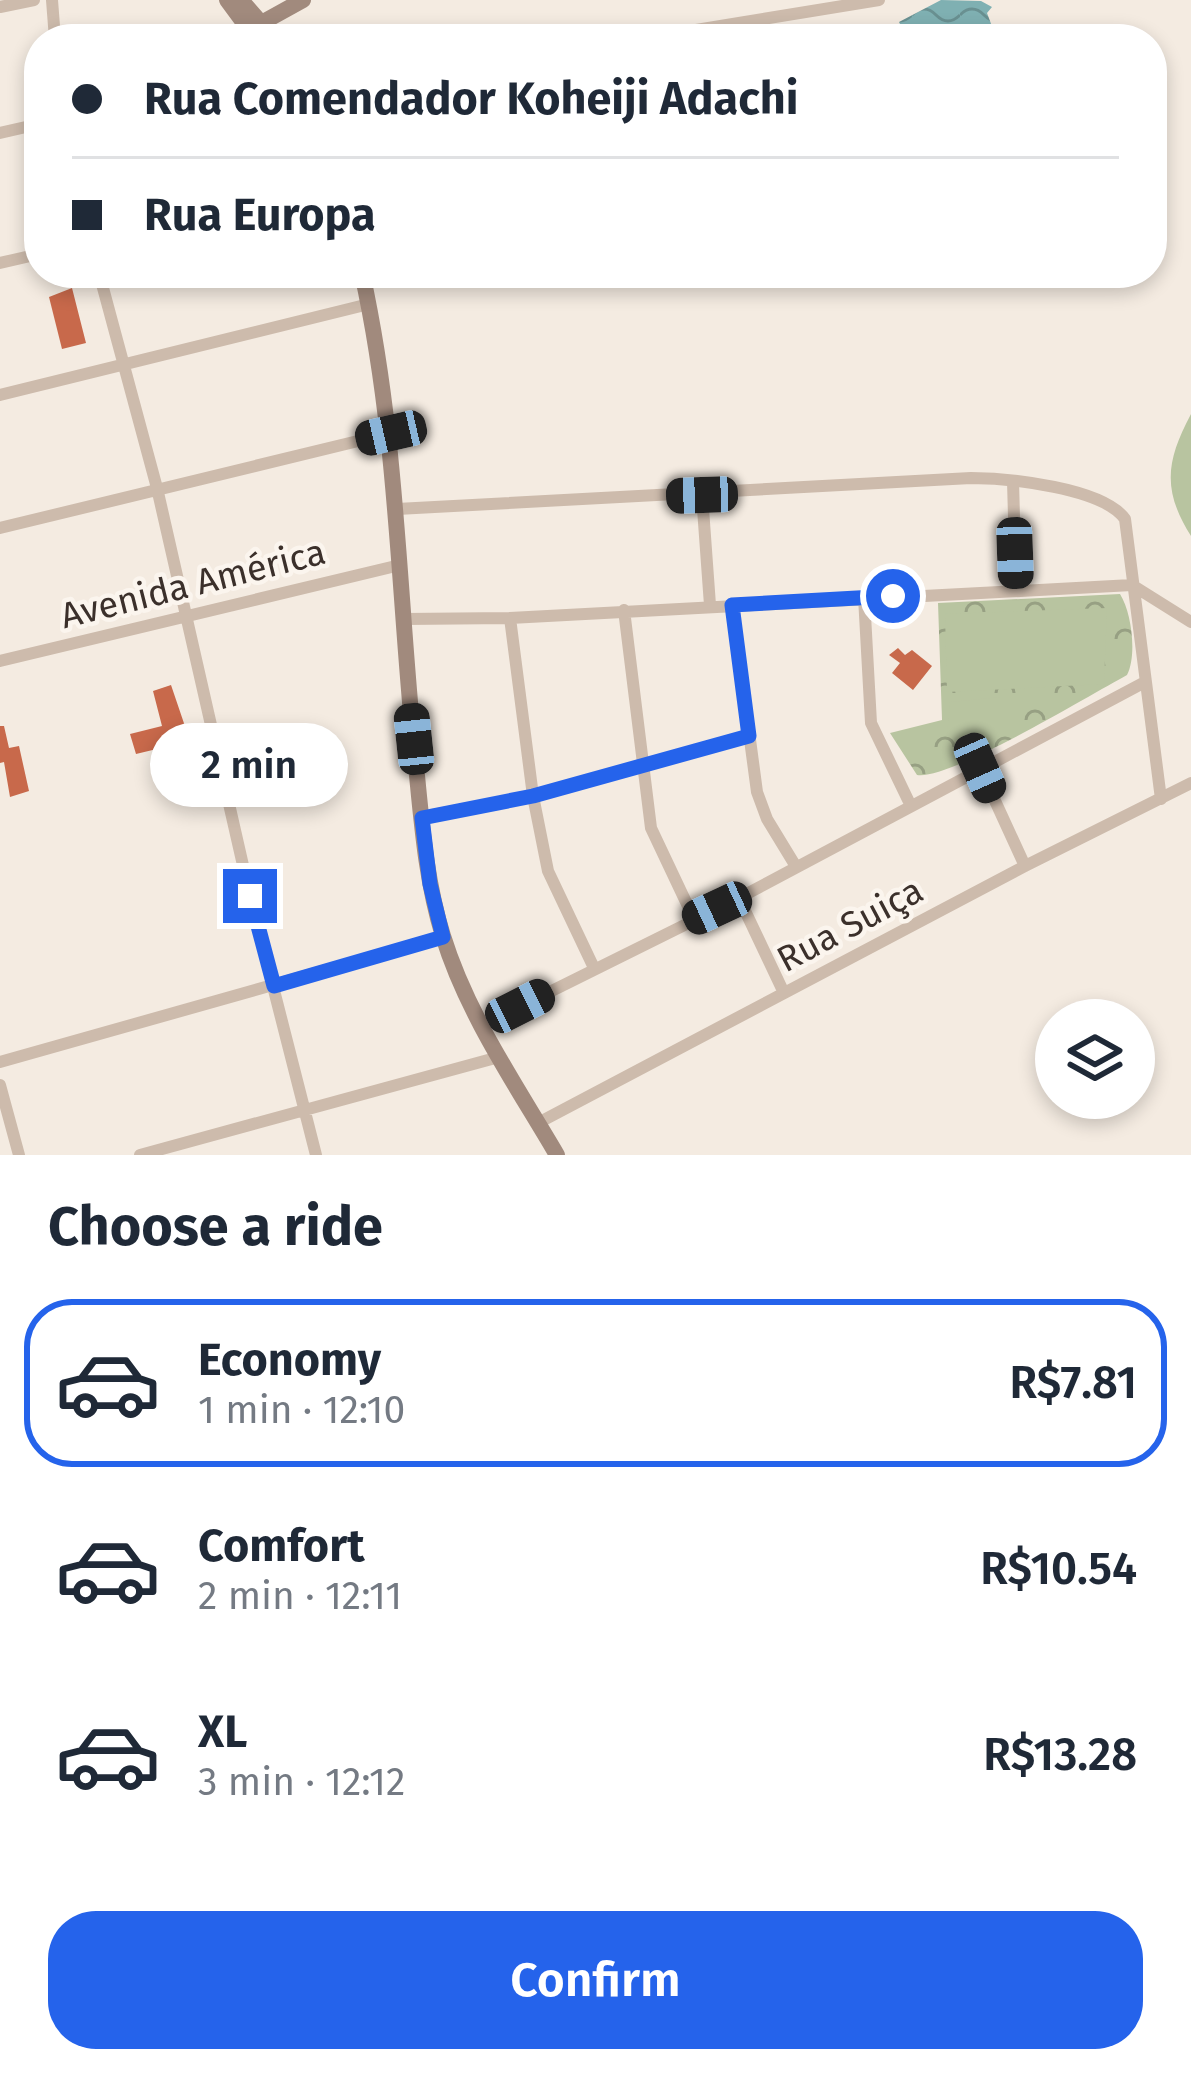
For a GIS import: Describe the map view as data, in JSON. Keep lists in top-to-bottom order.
{
  "streets": {
    "street": ["Avenida América", "Rua Suiça"]
  },
  "page": {
    "banner": ["Rua Comendador Koheiji Adachi", "Rua Europa"],
    "bubble": "2 min",
    "heading": "Choose a ride",
    "list": [
      {
        "name": "Economy",
        "note": "1 min · 12:10",
        "value": "R$7.81"
      },
      {
        "name": "Comfort",
        "note": "2 min · 12:11",
        "value": "R$10.54"
      },
      {
        "name": "XL",
        "note": "3 min · 12:12",
        "value": "R$13.28"
      }
    ],
    "buttons": "Confirm"
  }
}
